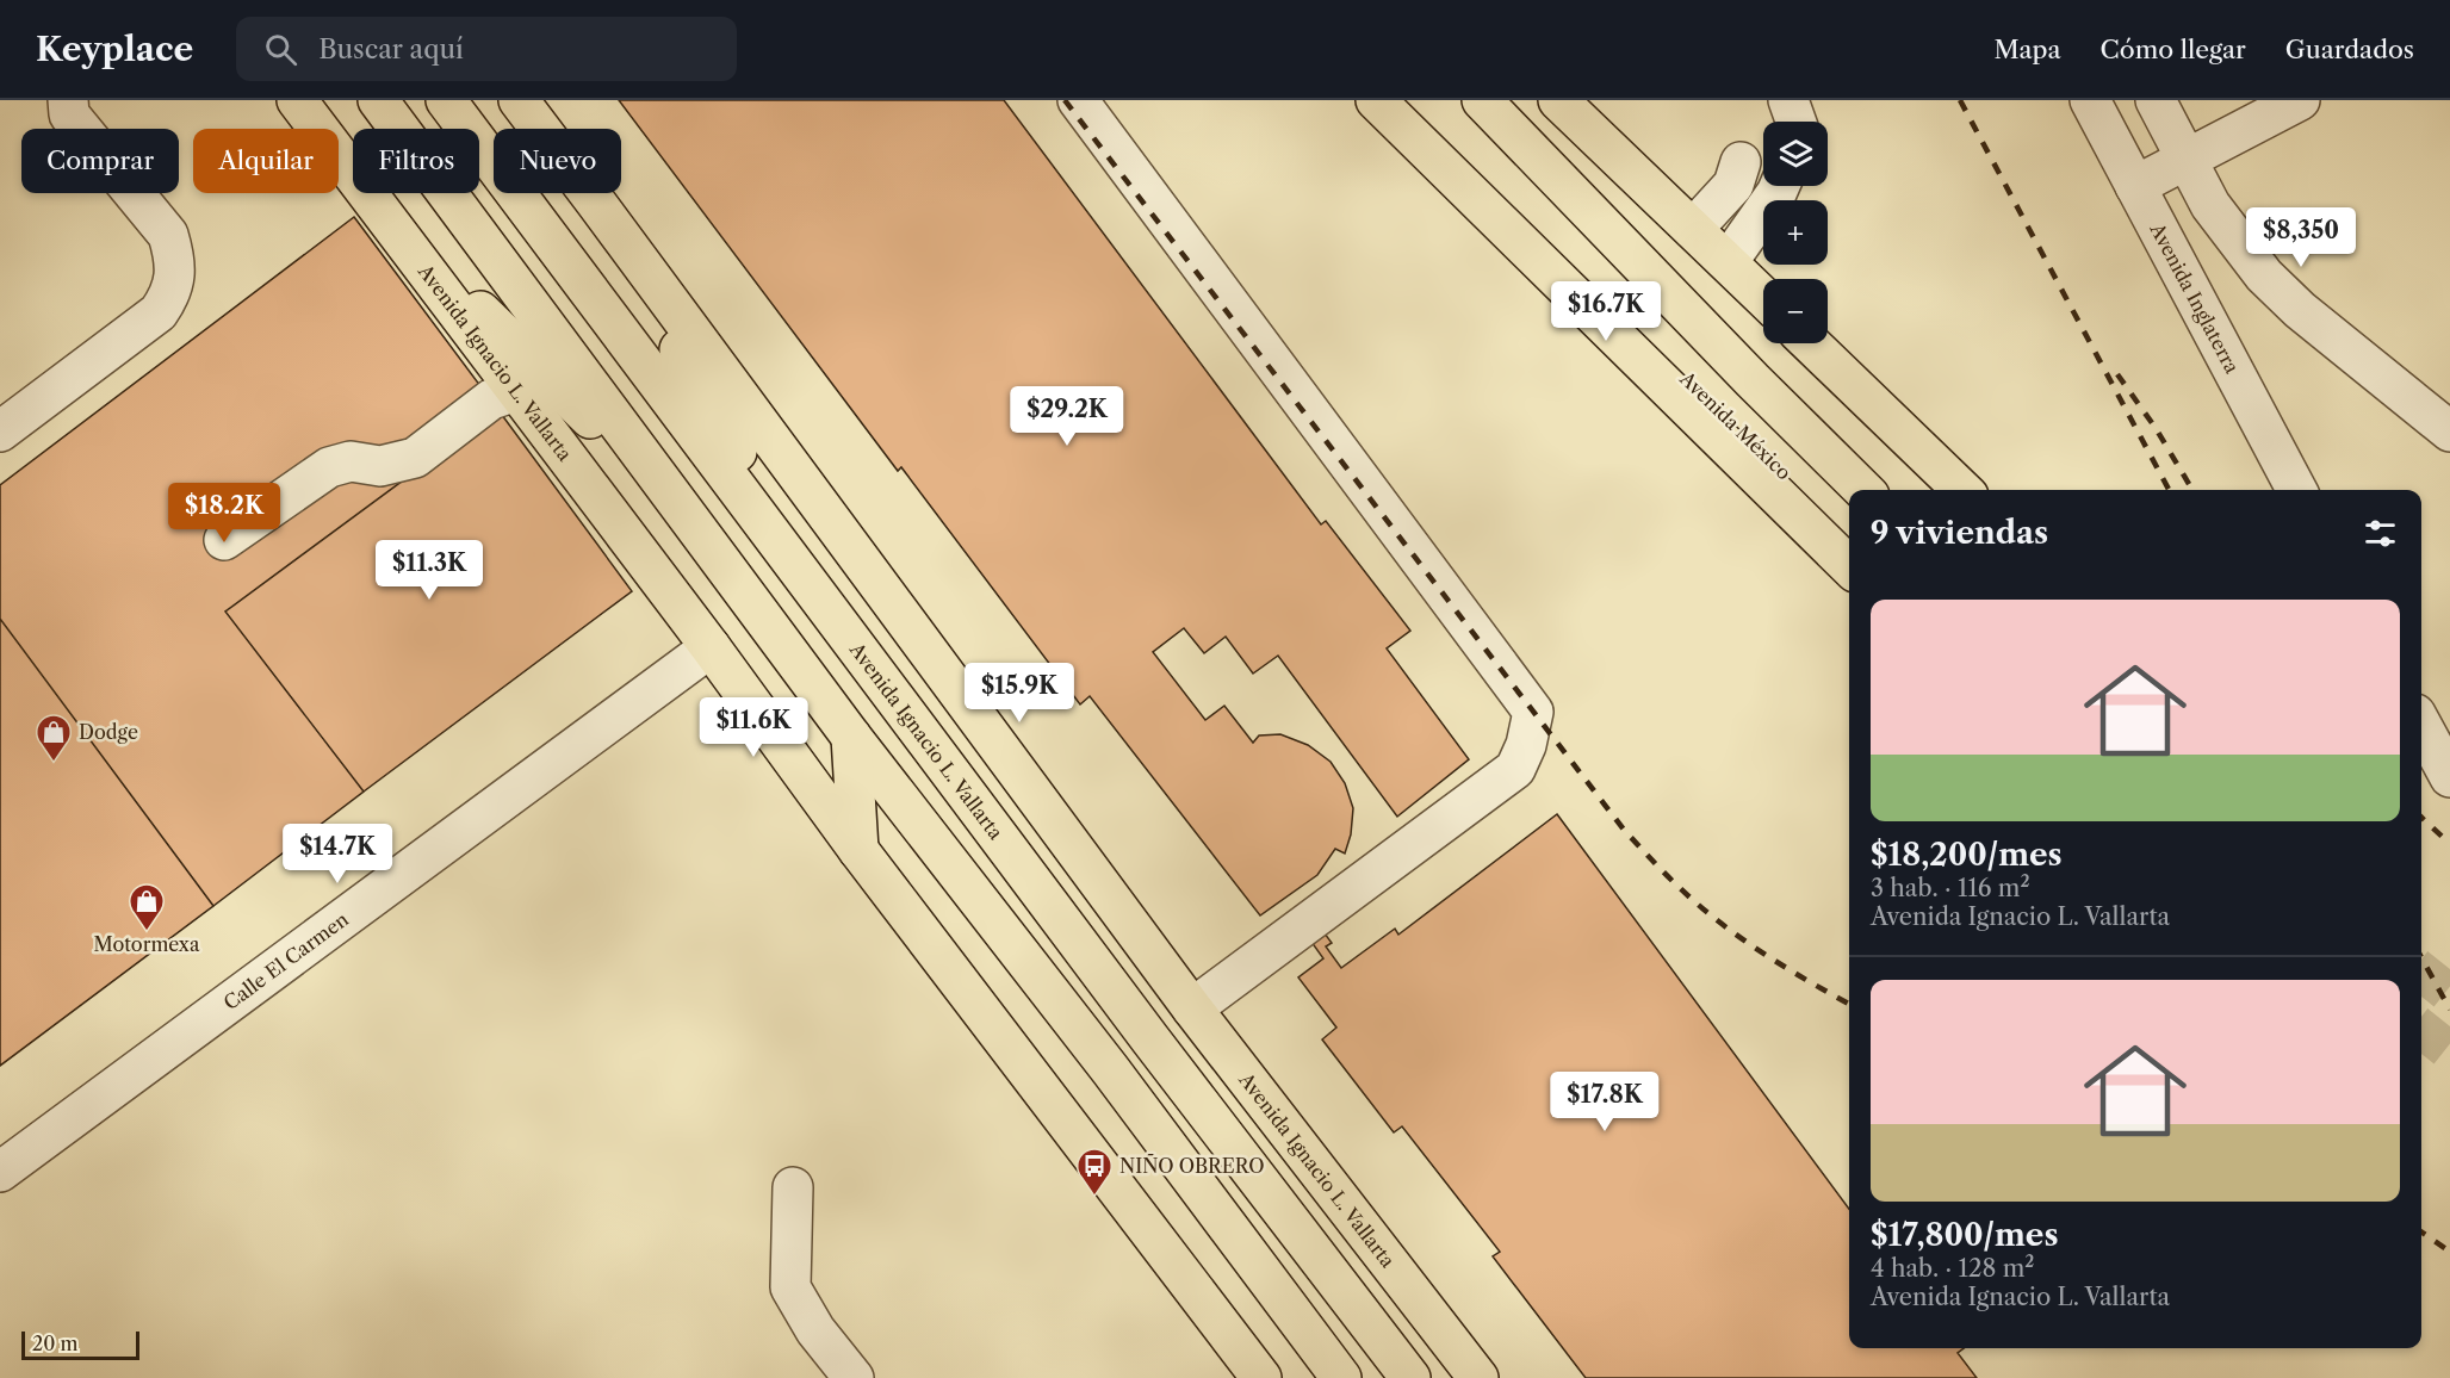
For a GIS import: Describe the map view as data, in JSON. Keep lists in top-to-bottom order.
{
  "streets": {
    "main road": ["Avenida Ignacio L. Vallarta", "Avenida México"],
    "street": ["Avenida Inglaterra", "Calle El Carmen"]
  },
  "crossings": [
    ["Avenida Ignacio L. Vallarta", "Calle El Carmen"]
  ],
  "places": {
    "shop": ["Dodge", "Motormexa"],
    "bus stop": ["NIÑO OBRERO"]
  },
  "scale_bar": "20 m",
  "page": {
    "header": "Keyplace",
    "search": "Buscar aquí",
    "nav": ["Mapa", "Cómo llegar", "Guardados"],
    "map_buttons": ["+", "−"],
    "chip": [
      "Comprar",
      "Alquilar",
      "Filtros",
      "Nuevo"
    ],
    "price": [
      "$8,350",
      "$16.7K",
      "$29.2K",
      "$18.2K",
      "$11.3K",
      "$15.9K",
      "$11.6K",
      "$14.7K",
      "$17.8K"
    ],
    "heading": "9 viviendas",
    "list": [
      {
        "name": "$18,200/mes",
        "note": "3 hab. · 116 m² · Avenida Ignacio L. Vallarta"
      },
      {
        "name": "$17,800/mes",
        "note": "4 hab. · 128 m² · Avenida Ignacio L. Vallarta"
      }
    ],
    "scale": "20 m"
  }
}
